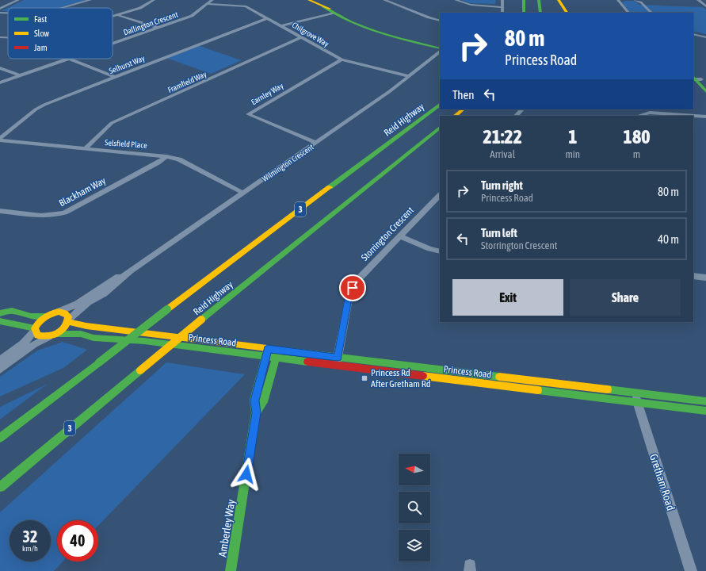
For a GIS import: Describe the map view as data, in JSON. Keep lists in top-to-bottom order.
{
  "streets": {
    "main road": [
      "Reid Highway",
      "3",
      "Princess Road",
      "Amberley Way"
    ],
    "street": [
      "Dallington Crescent",
      "Chilgrove Way",
      "Selhurst Way",
      "Framfield Way",
      "Earnley Way",
      "Selsfield Place",
      "Wilmington Crescent",
      "Blackham Way",
      "Storrington Crescent",
      "Gretham Road"
    ]
  },
  "crossings": [
    ["Dallington Crescent", "Chilgrove Way"],
    ["Chilgrove Way", "Selhurst Way"],
    ["Chilgrove Way", "Framfield Way"],
    ["Chilgrove Way", "Earnley Way"],
    ["Chilgrove Way", "Wilmington Crescent"],
    ["Selhurst Way", "Selsfield Place"],
    ["Framfield Way", "Selsfield Place"],
    ["Earnley Way", "Wilmington Crescent"],
    ["Selsfield Place", "Wilmington Crescent"],
    ["Selsfield Place", "Blackham Way"],
    ["Wilmington Crescent", "Princess Road"],
    ["Storrington Crescent", "Princess Road"],
    ["Princess Road", "Gretham Road"],
    ["Princess Road", "Amberley Way"]
  ],
  "places": {
    "transit": ["Princess Rd After Gretham Rd"]
  },
  "legend": ["Fast", "Slow", "Jam"],
  "north": "left",
  "page": {
    "turn": ["80 m", "Princess Road"],
    "then": "Then",
    "eta": [
      "21:22",
      "Arrival",
      "1",
      "min",
      "180",
      "m"
    ],
    "list": [
      {
        "name": "Turn right",
        "note": "Princess Road",
        "value": "80 m"
      },
      {
        "name": "Turn left",
        "note": "Storrington Crescent",
        "value": "40 m"
      }
    ],
    "buttons": ["Exit", "Share"],
    "speed": "32 km/h",
    "limit": "40"
  }
}
